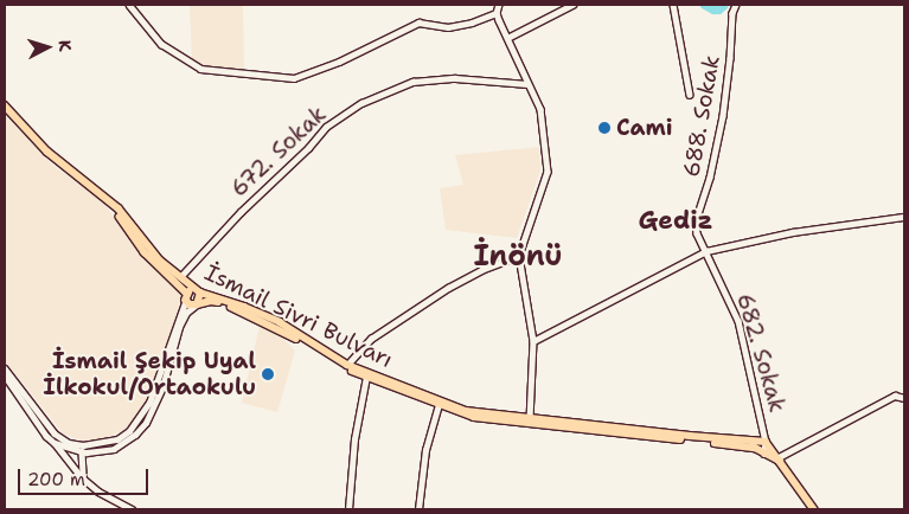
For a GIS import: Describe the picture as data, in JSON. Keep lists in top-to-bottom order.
{
  "streets": {
    "main road": ["İsmail Sivri Bulvarı"],
    "street": ["688. Sokak", "672. Sokak", "682. Sokak"]
  },
  "crossings": [
    ["688. Sokak", "682. Sokak"],
    ["672. Sokak", "İsmail Sivri Bulvarı"],
    ["İsmail Sivri Bulvarı", "682. Sokak"]
  ],
  "districts": ["Gediz", "İnönü"],
  "places": ["Cami", "İsmail Şekip Uyal İlkokul/Ortaokulu"],
  "scale_bar": "200 m",
  "north": "right"
}
